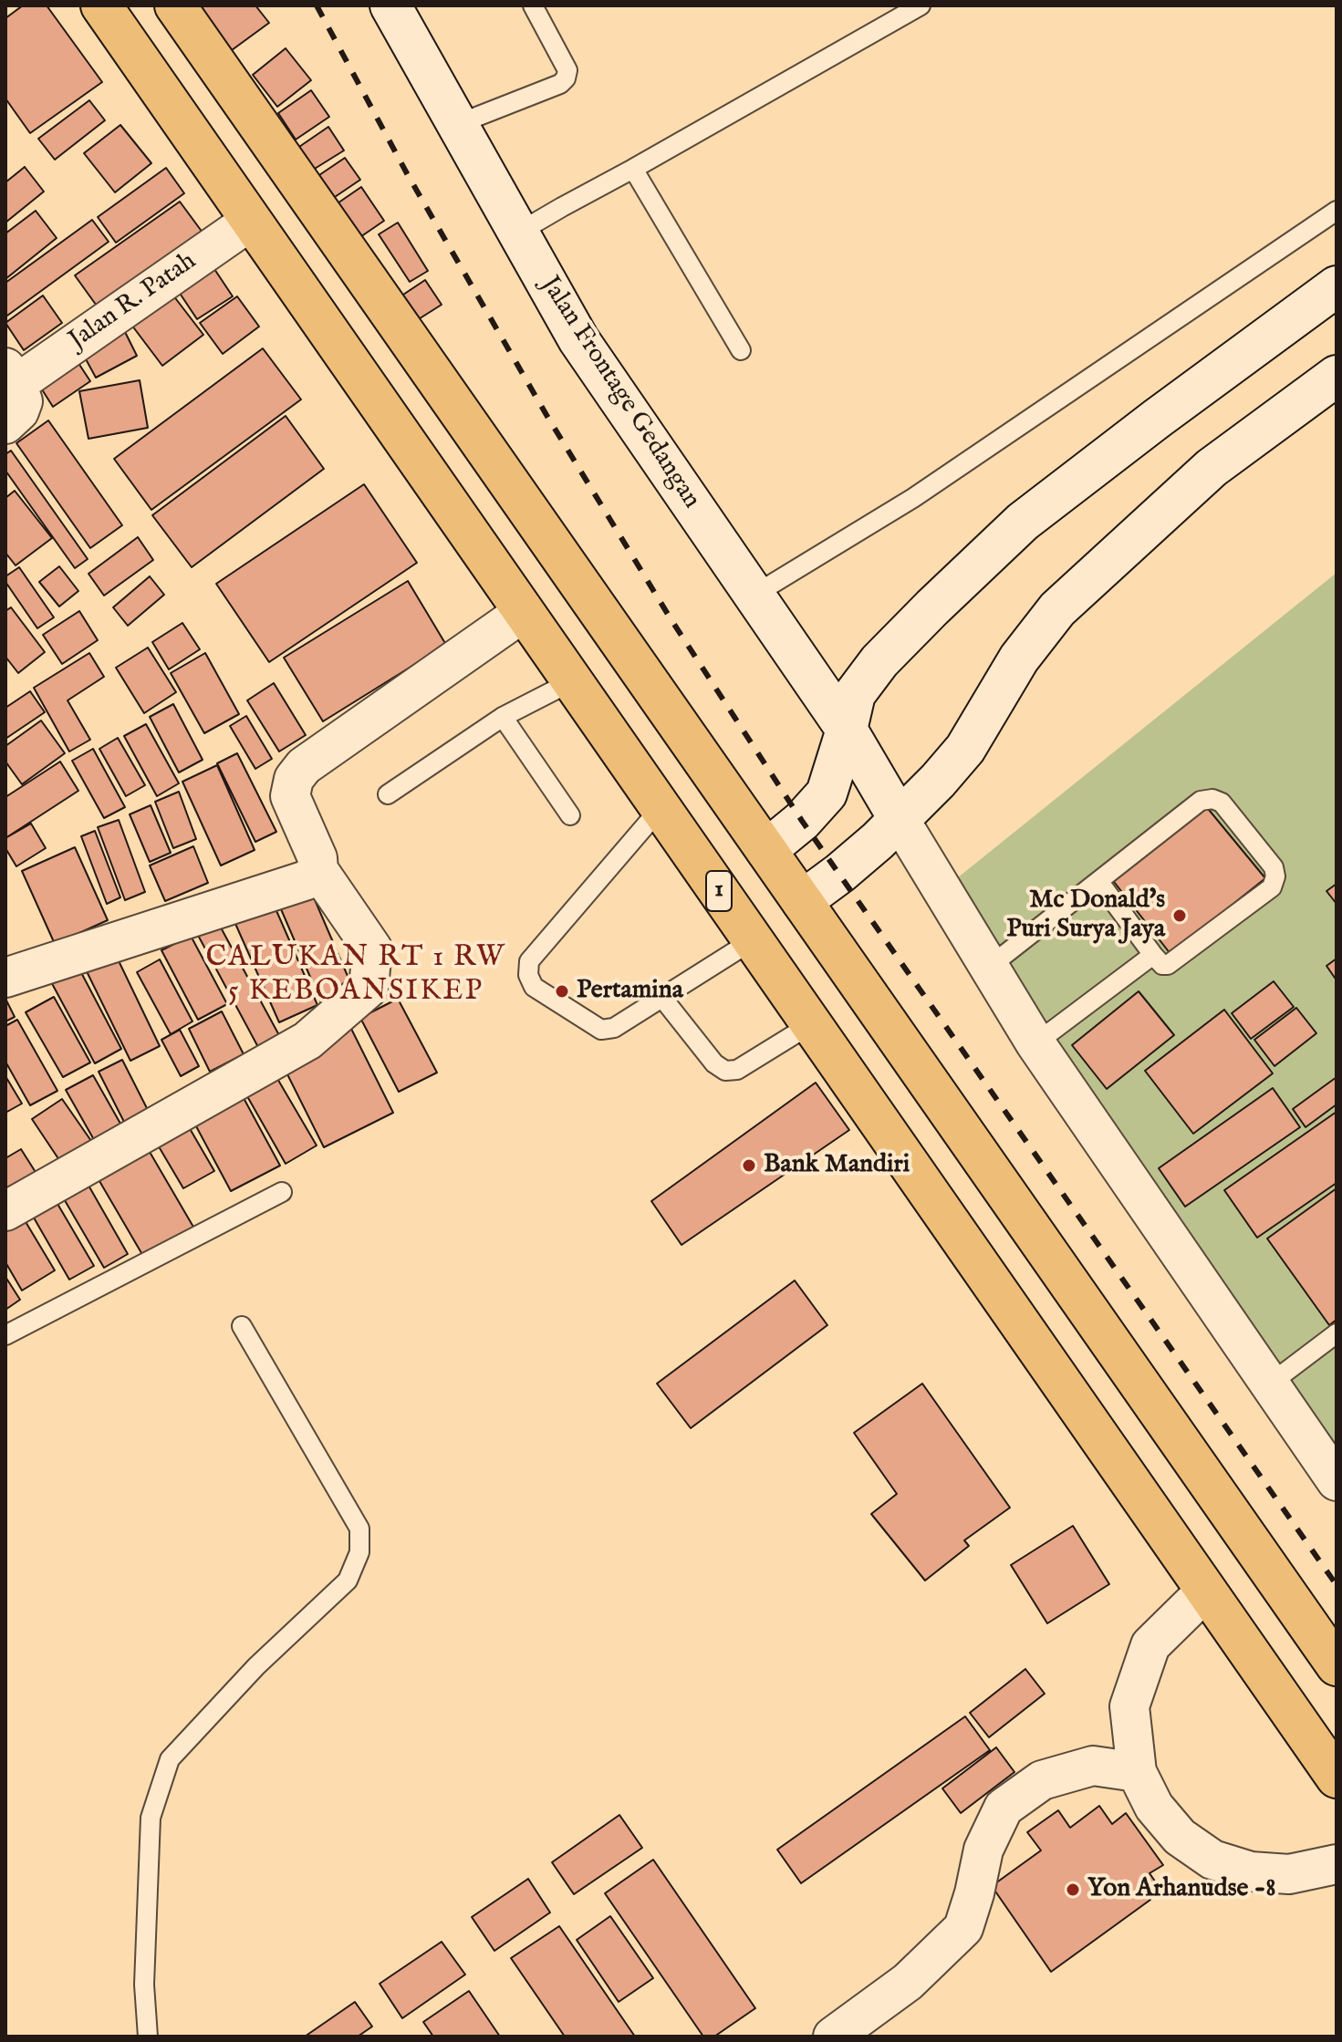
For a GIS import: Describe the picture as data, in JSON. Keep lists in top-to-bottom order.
{
  "streets": {
    "highway": ["1"],
    "street": ["Jalan R. Patah", "Jalan Frontage Gedangan"]
  },
  "crossings": [
    ["Jalan R. Patah", "1"]
  ],
  "districts": ["CALUKAN RT 1 RW 5 KEBOANSIKEP"],
  "places": [
    "Mc Donald's Puri Surya Jaya",
    "Pertamina",
    "Bank Mandiri",
    "Yon Arhanudse -8"
  ]
}
